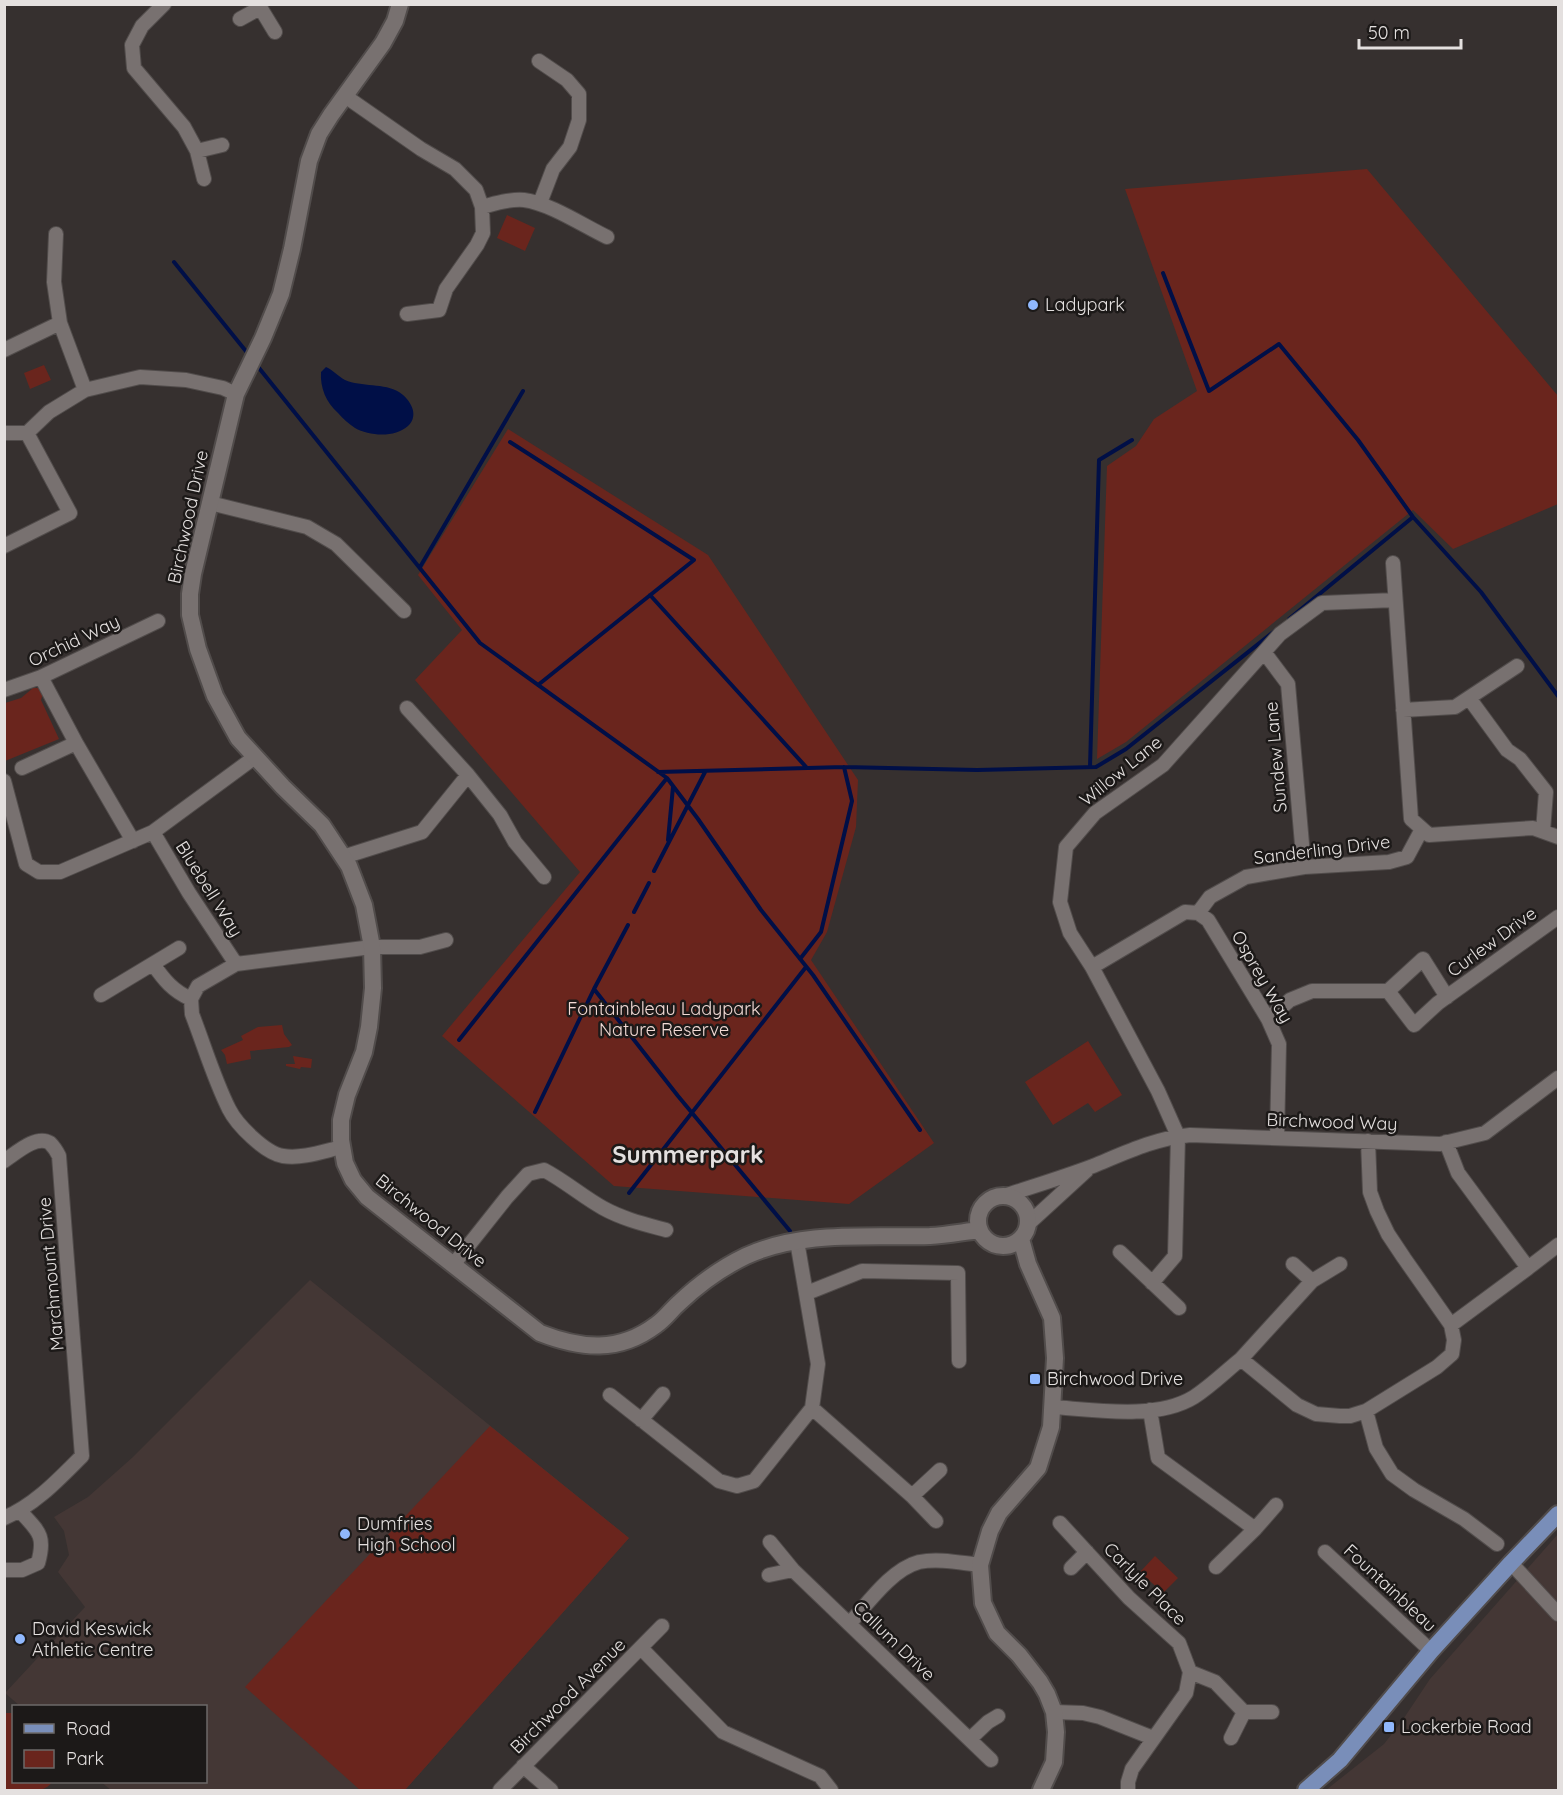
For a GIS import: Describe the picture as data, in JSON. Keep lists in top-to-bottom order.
{
  "streets": {
    "street": [
      "Birchwood Drive",
      "Orchid Way",
      "Sundew Lane",
      "Willow Lane",
      "Sanderling Drive",
      "Bluebell Way",
      "Curlew Drive",
      "Osprey Way",
      "Birchwood Way",
      "Marchmount Drive",
      "Carlyle Place",
      "Fountainbleau",
      "Callum Drive",
      "Birchwood Avenue"
    ]
  },
  "crossings": [
    ["Birchwood Drive", "Birchwood Way"],
    ["Sundew Lane", "Willow Lane"],
    ["Sundew Lane", "Sanderling Drive"],
    ["Willow Lane", "Sanderling Drive"],
    ["Willow Lane", "Birchwood Way"],
    ["Sanderling Drive", "Osprey Way"],
    ["Osprey Way", "Birchwood Way"]
  ],
  "districts": ["Summerpark"],
  "parks": ["Fontainbleau Ladypark Nature Reserve"],
  "places": {
    "other": ["Ladypark", "Dumfries High School", "David Keswick Athletic Centre"],
    "transit": ["Birchwood Drive", "Lockerbie Road"]
  },
  "legend": ["Road", "Park"],
  "scale_bar": "50 m"
}
